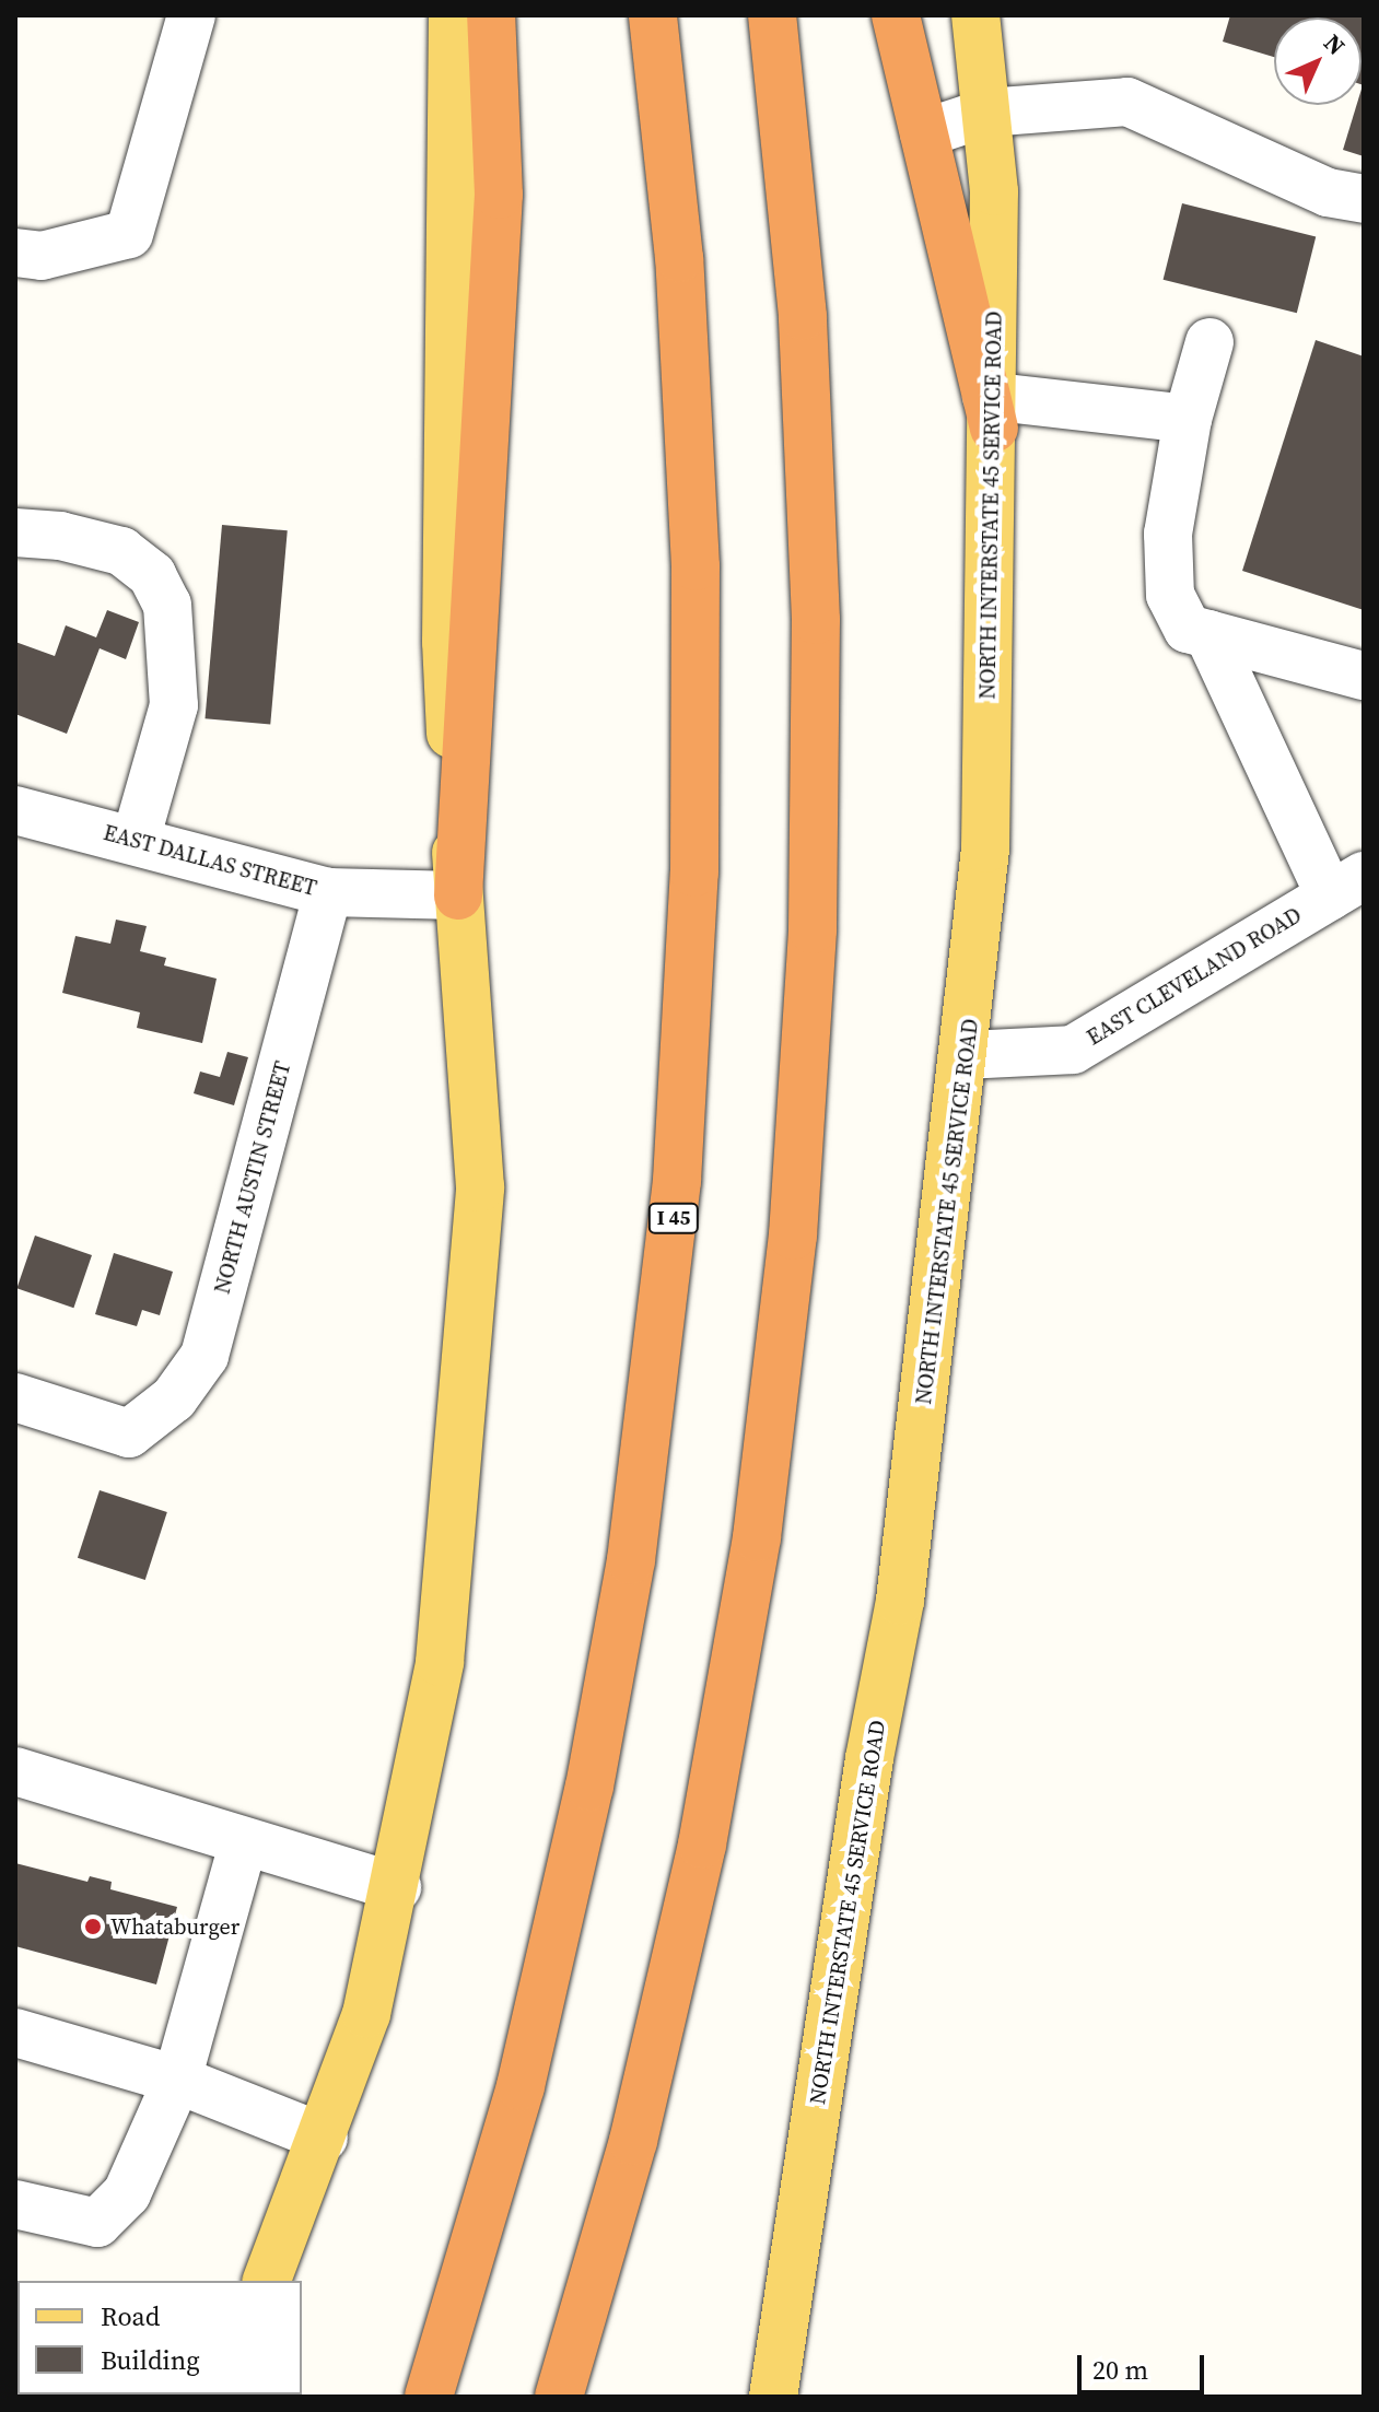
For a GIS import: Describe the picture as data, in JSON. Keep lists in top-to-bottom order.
{
  "streets": {
    "highway": ["I 45"],
    "main road": ["NORTH INTERSTATE 45 SERVICE ROAD"],
    "street": ["EAST DALLAS STREET", "EAST CLEVELAND ROAD", "NORTH AUSTIN STREET"]
  },
  "crossings": [
    ["NORTH INTERSTATE 45 SERVICE ROAD", "EAST CLEVELAND ROAD"],
    ["EAST DALLAS STREET", "NORTH AUSTIN STREET"]
  ],
  "places": ["Whataburger"],
  "legend": ["Road", "Building"],
  "scale_bar": "20 m",
  "north": "top right"
}
